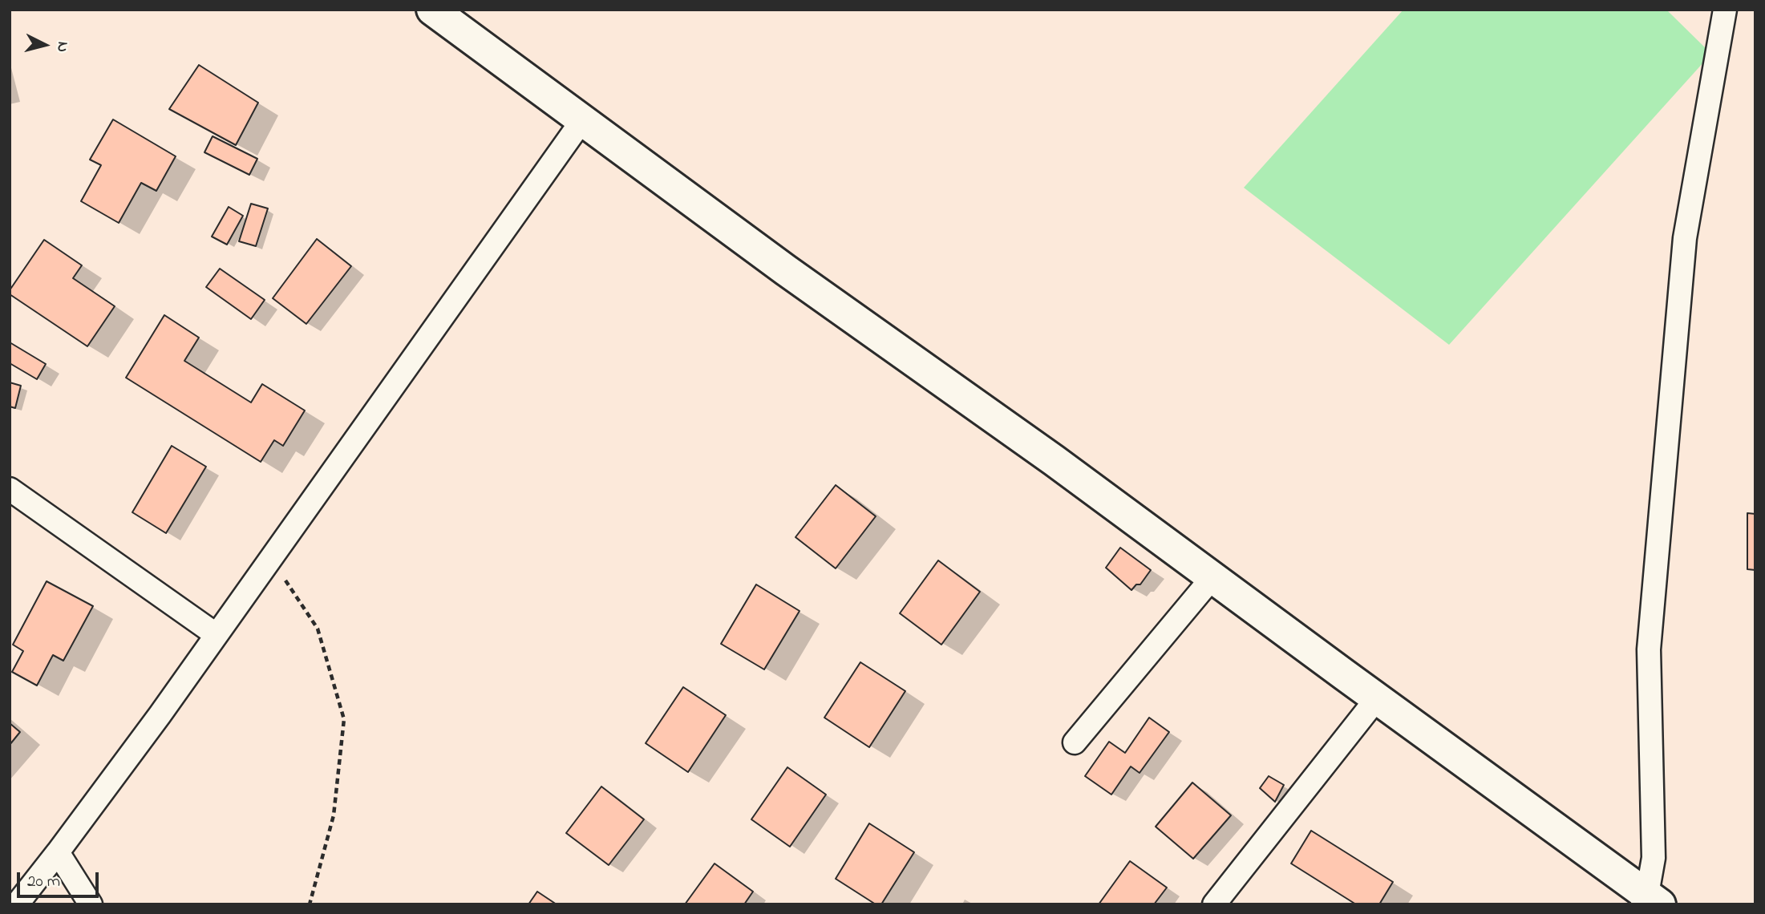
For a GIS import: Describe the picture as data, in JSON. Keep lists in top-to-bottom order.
{
  "scale_bar": "20 m",
  "north": "right"
}
